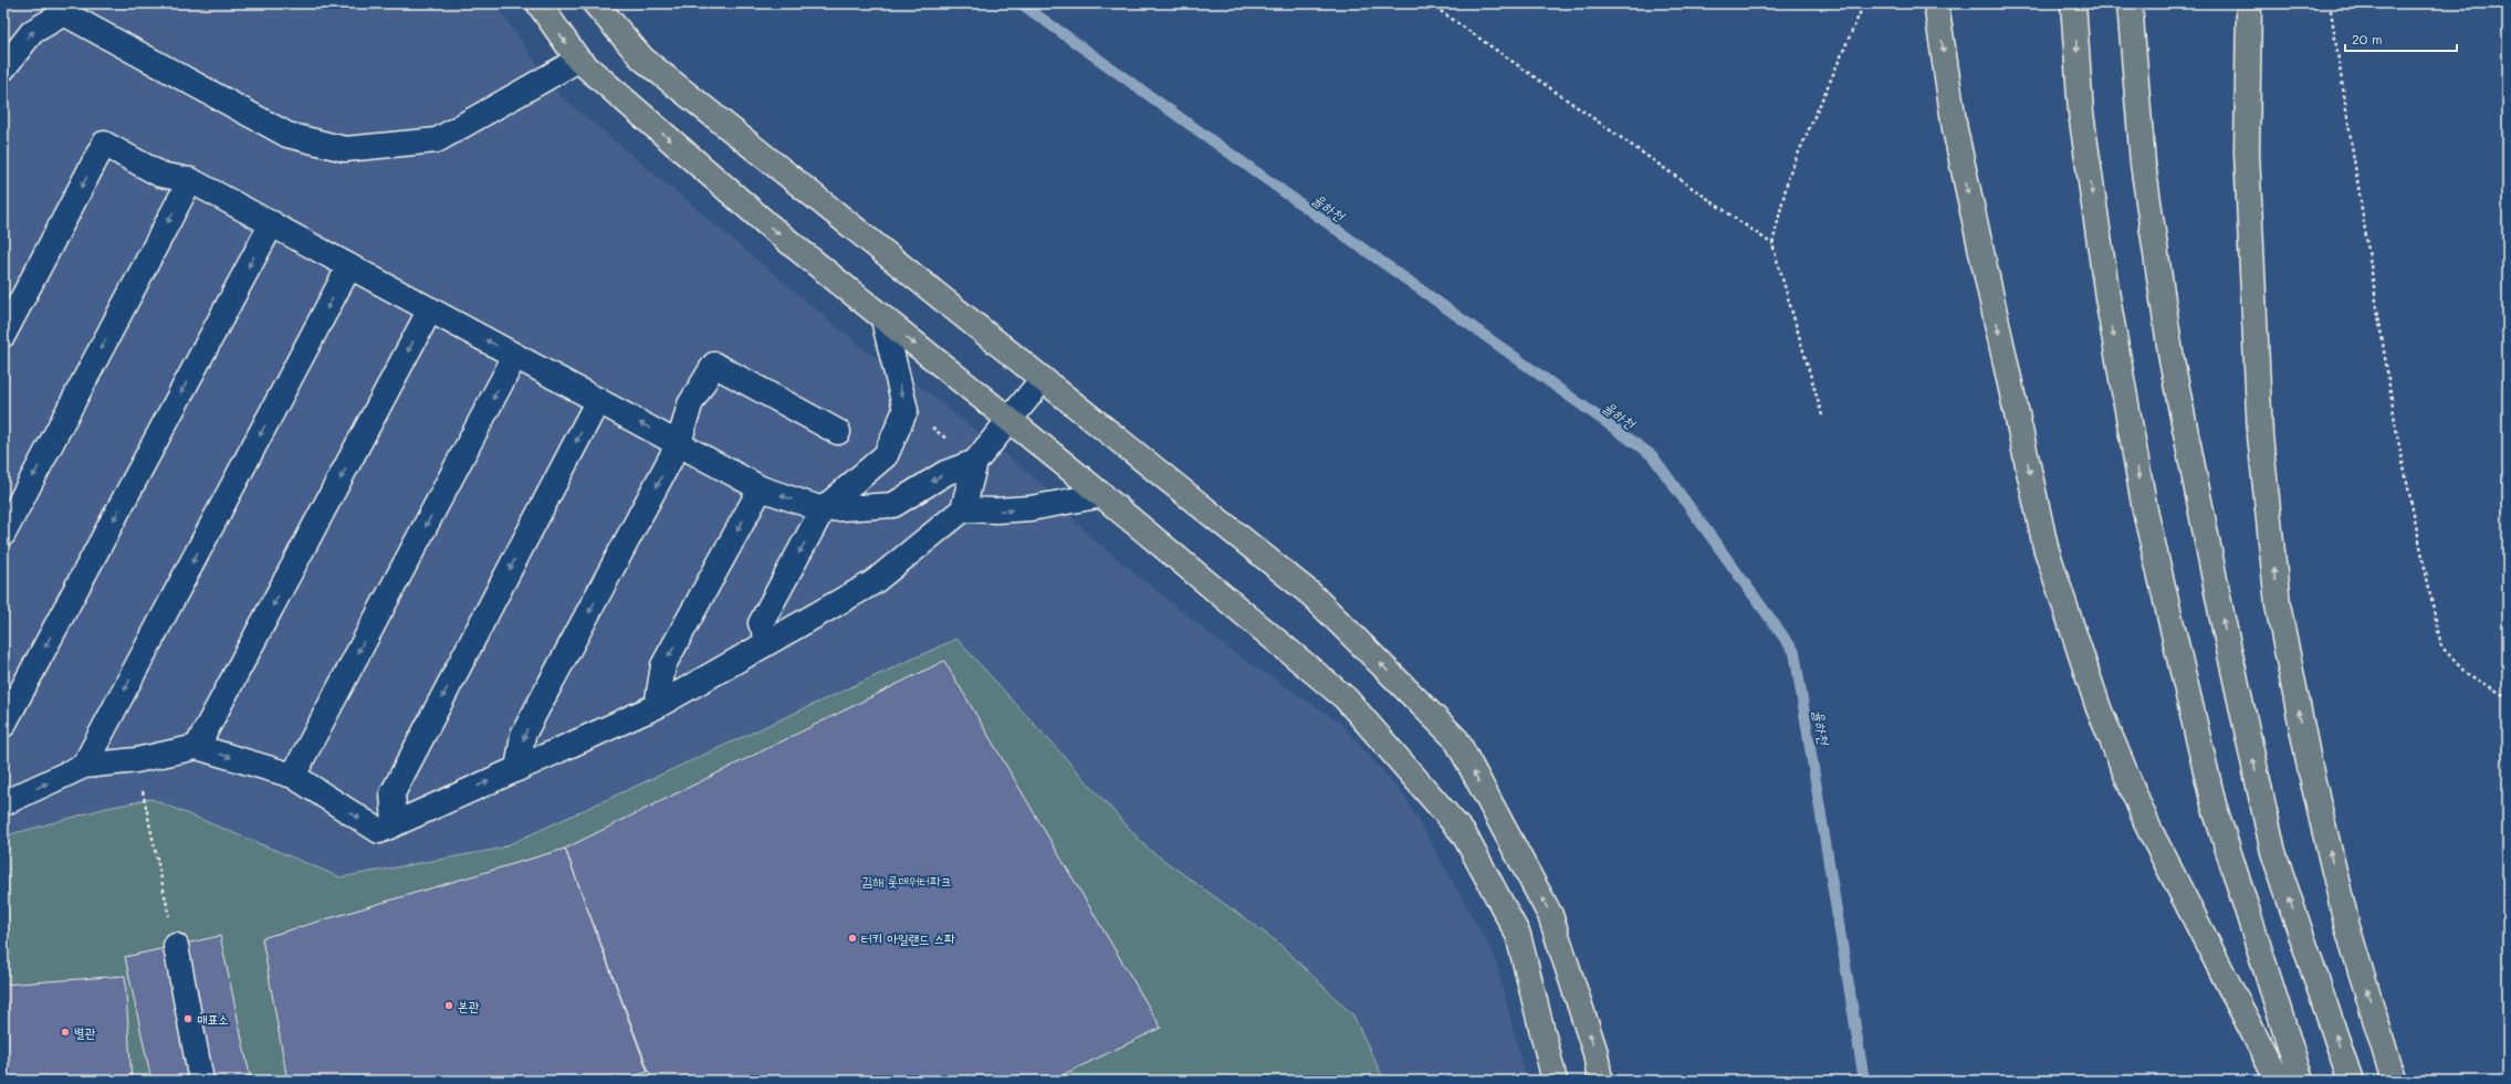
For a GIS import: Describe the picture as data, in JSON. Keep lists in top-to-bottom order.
{
  "water": ["율하천"],
  "parks": ["김해 롯데워터파크"],
  "places": [
    "터키 아일랜드 스파",
    "본관",
    "매표소",
    "별관"
  ],
  "scale_bar": "20 m"
}
